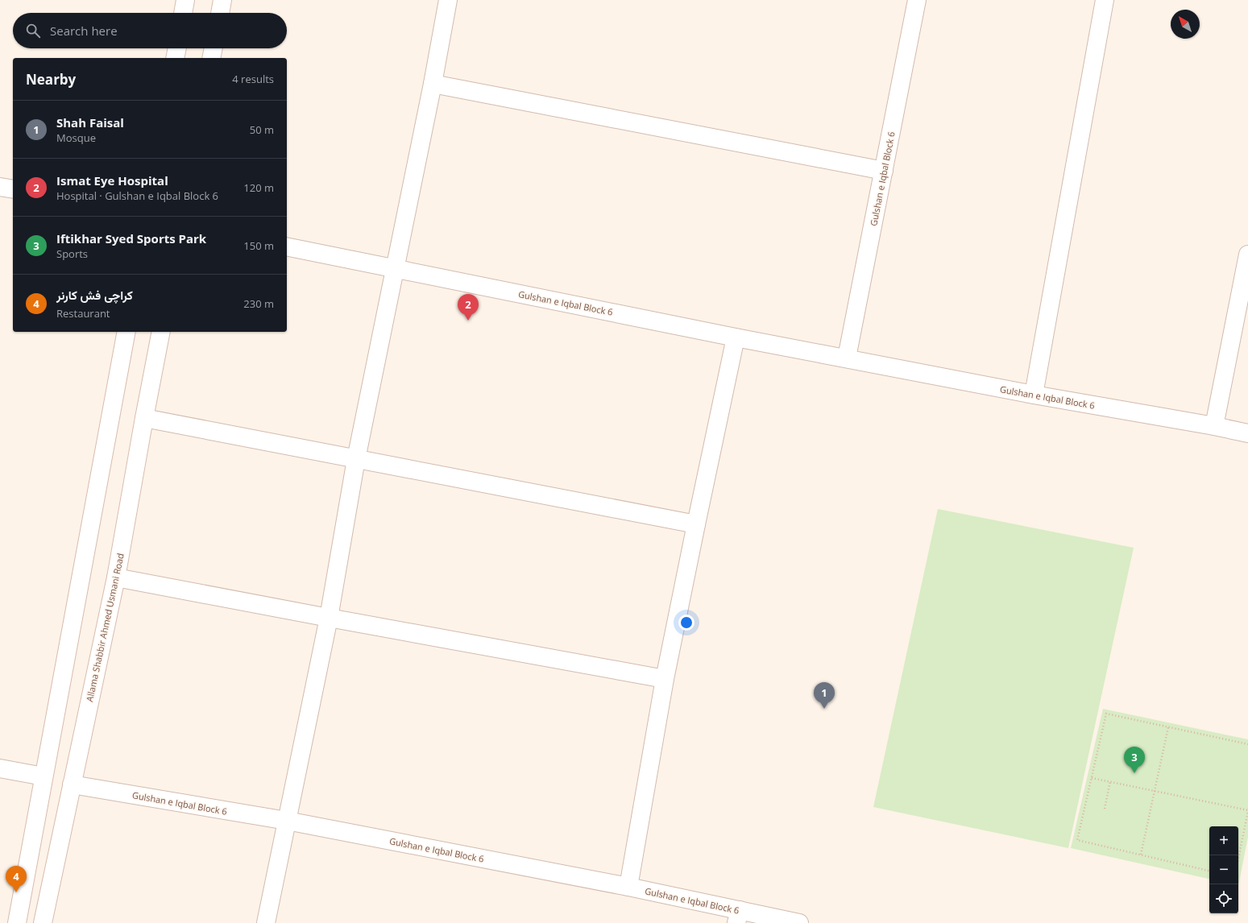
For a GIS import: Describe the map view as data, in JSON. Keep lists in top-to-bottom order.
{
  "streets": {
    "street": ["Gulshan e Iqbal Block 6", "Allama Shabbir Ahmed Usmani Road"]
  },
  "crossings": [
    ["Gulshan e Iqbal Block 6", "Allama Shabbir Ahmed Usmani Road"]
  ],
  "north": "top left",
  "page": {
    "search": "Search here",
    "heading": ["Nearby", "4 results"],
    "list": [
      {
        "mark": "1",
        "name": "Shah Faisal",
        "note": "Mosque",
        "value": "50 m"
      },
      {
        "mark": "2",
        "name": "Ismat Eye Hospital",
        "note": "Hospital · Gulshan e Iqbal Block 6",
        "value": "120 m"
      },
      {
        "mark": "3",
        "name": "Iftikhar Syed Sports Park",
        "note": "Sports",
        "value": "150 m"
      },
      {
        "mark": "4",
        "name": "کراچی فش کارنر",
        "note": "Restaurant",
        "value": "230 m"
      }
    ],
    "pins": [
      "2",
      "1",
      "3",
      "4"
    ],
    "map_buttons": ["+", "−"]
  }
}
